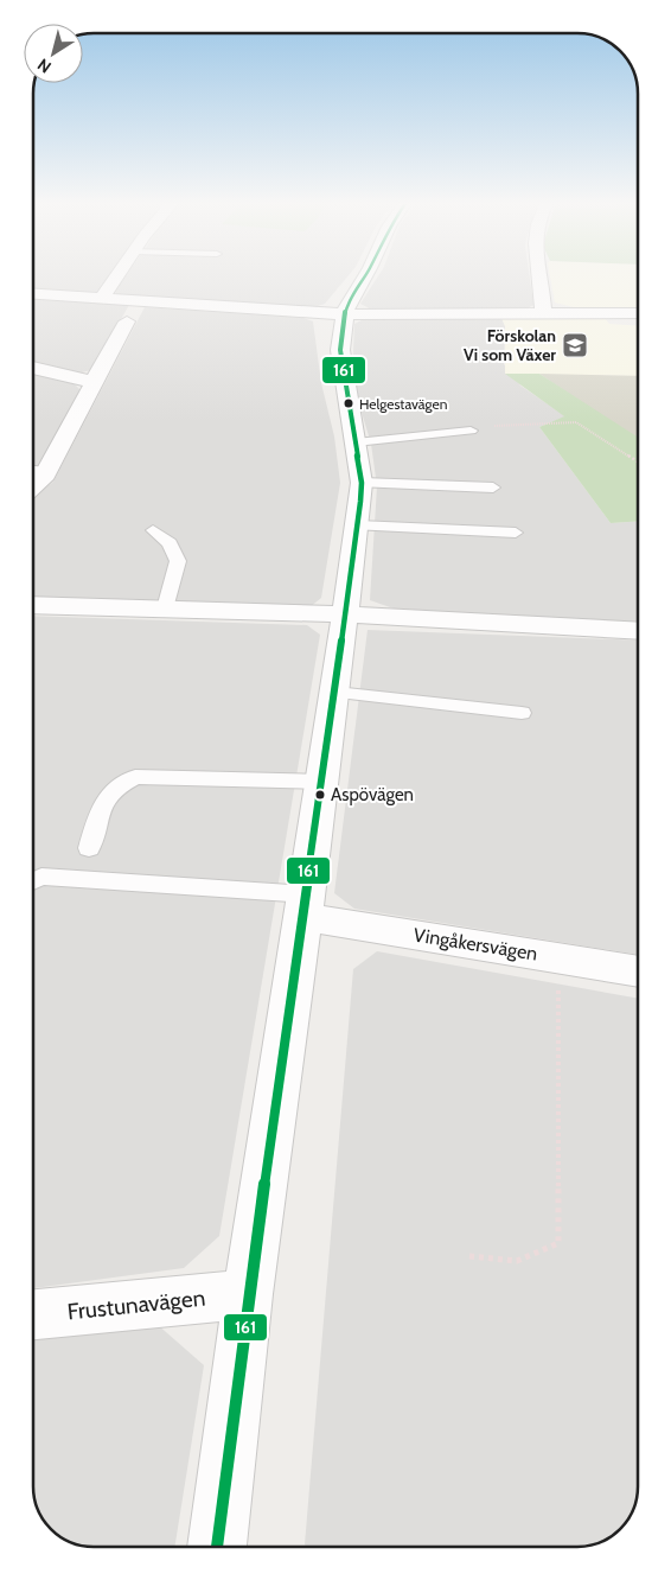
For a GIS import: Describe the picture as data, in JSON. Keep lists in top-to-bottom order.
{
  "streets": {
    "street": ["Vingåkersvägen", "Frustunavägen"]
  },
  "places": {
    "school or university": ["Förskolan Vi som Växer"],
    "other": ["Helgestavägen", "Aspövägen"]
  },
  "lines": ["transit line 161"],
  "north": "bottom left"
}
